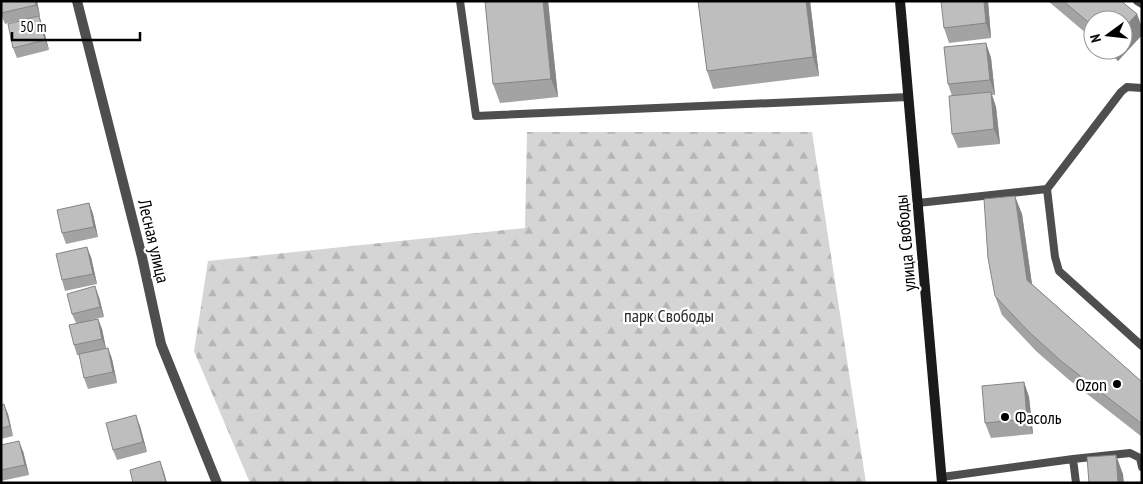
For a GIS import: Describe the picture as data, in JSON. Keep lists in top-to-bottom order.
{
  "streets": {
    "main road": ["улица Свободы"],
    "street": ["Лесная улица"]
  },
  "parks": ["парк Свободы"],
  "places": ["Ozon", "Фасоль"],
  "scale_bar": "50 m",
  "north": "left"
}
